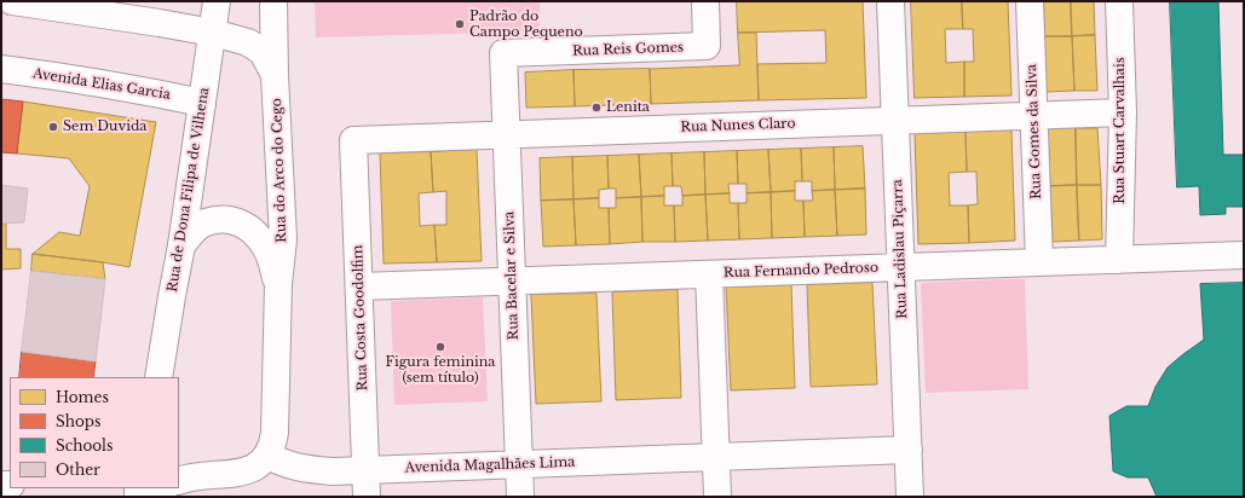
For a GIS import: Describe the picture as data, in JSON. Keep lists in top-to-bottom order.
{
  "streets": {
    "street": [
      "Rua Reis Gomes",
      "Avenida Elias Garcia",
      "Rua Nunes Claro",
      "Rua Stuart Carvalhais",
      "Rua Gomes da Silva",
      "Rua do Arco do Cego",
      "Rua de Dona Filipa de Vilhena",
      "Rua Ladislau Piçarra",
      "Rua Fernando Pedroso",
      "Rua Bacelar e Silva",
      "Rua Costa Goodolfim",
      "Avenida Magalhães Lima"
    ]
  },
  "crossings": [
    ["Rua Reis Gomes", "Rua Bacelar e Silva"],
    ["Avenida Elias Garcia", "Rua de Dona Filipa de Vilhena"],
    ["Rua Nunes Claro", "Rua Stuart Carvalhais"],
    ["Rua Nunes Claro", "Rua Gomes da Silva"],
    ["Rua Nunes Claro", "Rua Ladislau Piçarra"],
    ["Rua Nunes Claro", "Rua Bacelar e Silva"],
    ["Rua Nunes Claro", "Rua Costa Goodolfim"],
    ["Rua Stuart Carvalhais", "Rua Fernando Pedroso"],
    ["Rua Gomes da Silva", "Rua Fernando Pedroso"],
    ["Rua do Arco do Cego", "Avenida Magalhães Lima"],
    ["Rua Ladislau Piçarra", "Rua Fernando Pedroso"],
    ["Rua Ladislau Piçarra", "Avenida Magalhães Lima"],
    ["Rua Fernando Pedroso", "Rua Bacelar e Silva"],
    ["Rua Fernando Pedroso", "Rua Costa Goodolfim"],
    ["Rua Bacelar e Silva", "Avenida Magalhães Lima"],
    ["Rua Costa Goodolfim", "Avenida Magalhães Lima"]
  ],
  "places": [
    "Padrão do Campo Pequeno",
    "Lenita",
    "Sem Duvida",
    "Figura feminina (sem título)"
  ],
  "legend": [
    "Homes",
    "Shops",
    "Schools",
    "Other"
  ]
}
